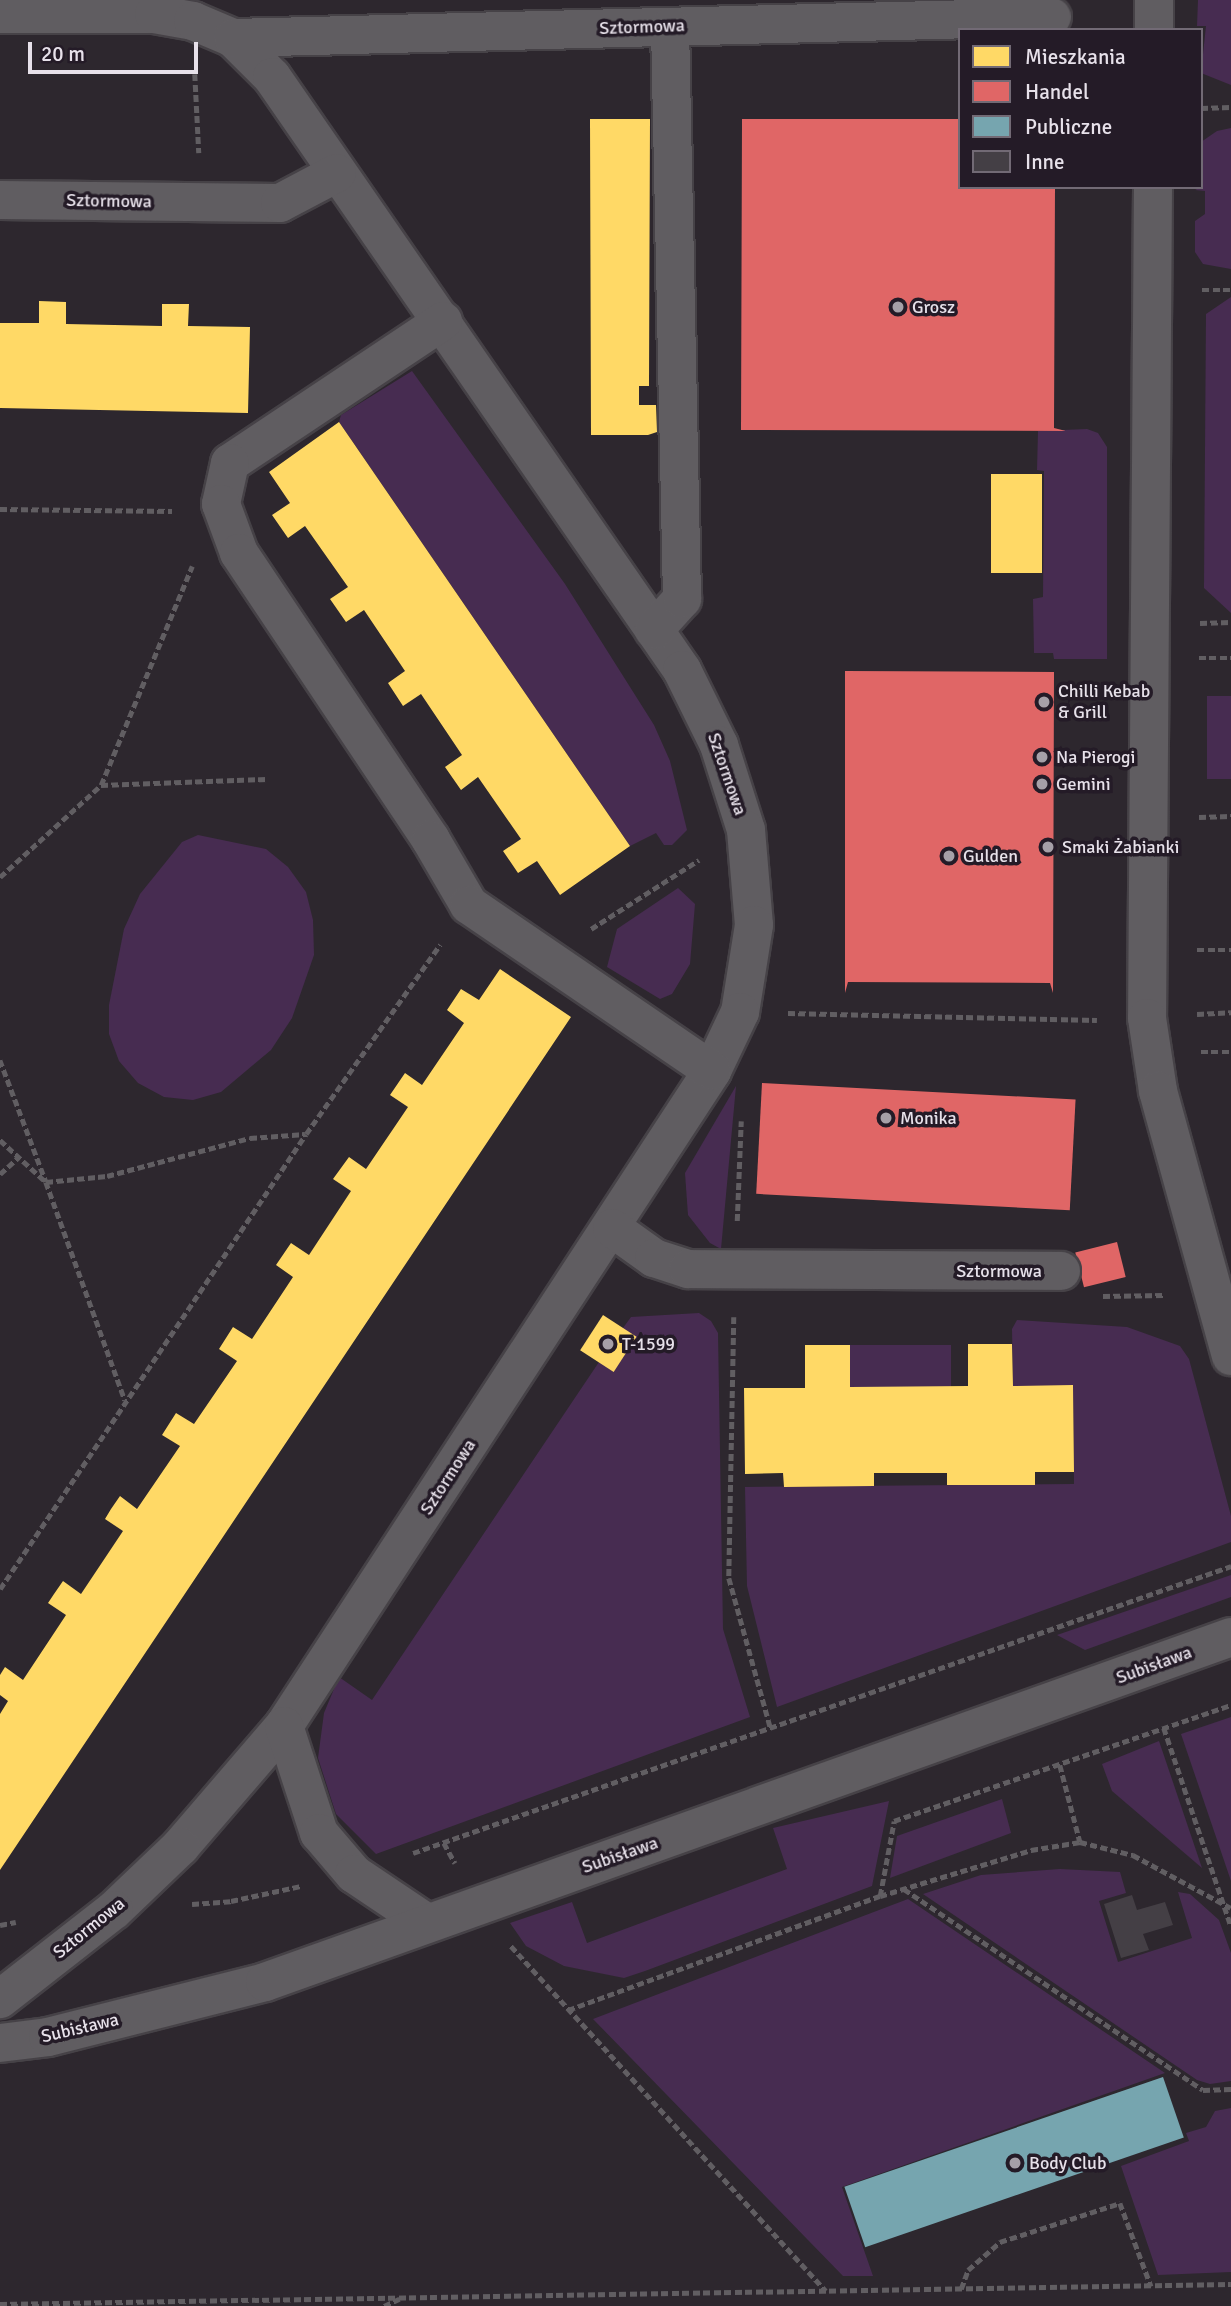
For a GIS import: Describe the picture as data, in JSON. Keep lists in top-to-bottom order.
{
  "streets": {
    "street": ["Sztormowa", "Subisława"]
  },
  "places": [
    "Grosz",
    "Chilli Kebab & Grill",
    "Na Pierogi",
    "Gemini",
    "Smaki Żabianki",
    "Gulden",
    "Monika",
    "T-1599",
    "Body Club"
  ],
  "legend": [
    "Mieszkania",
    "Handel",
    "Publiczne",
    "Inne"
  ],
  "scale_bar": "20 m"
}
